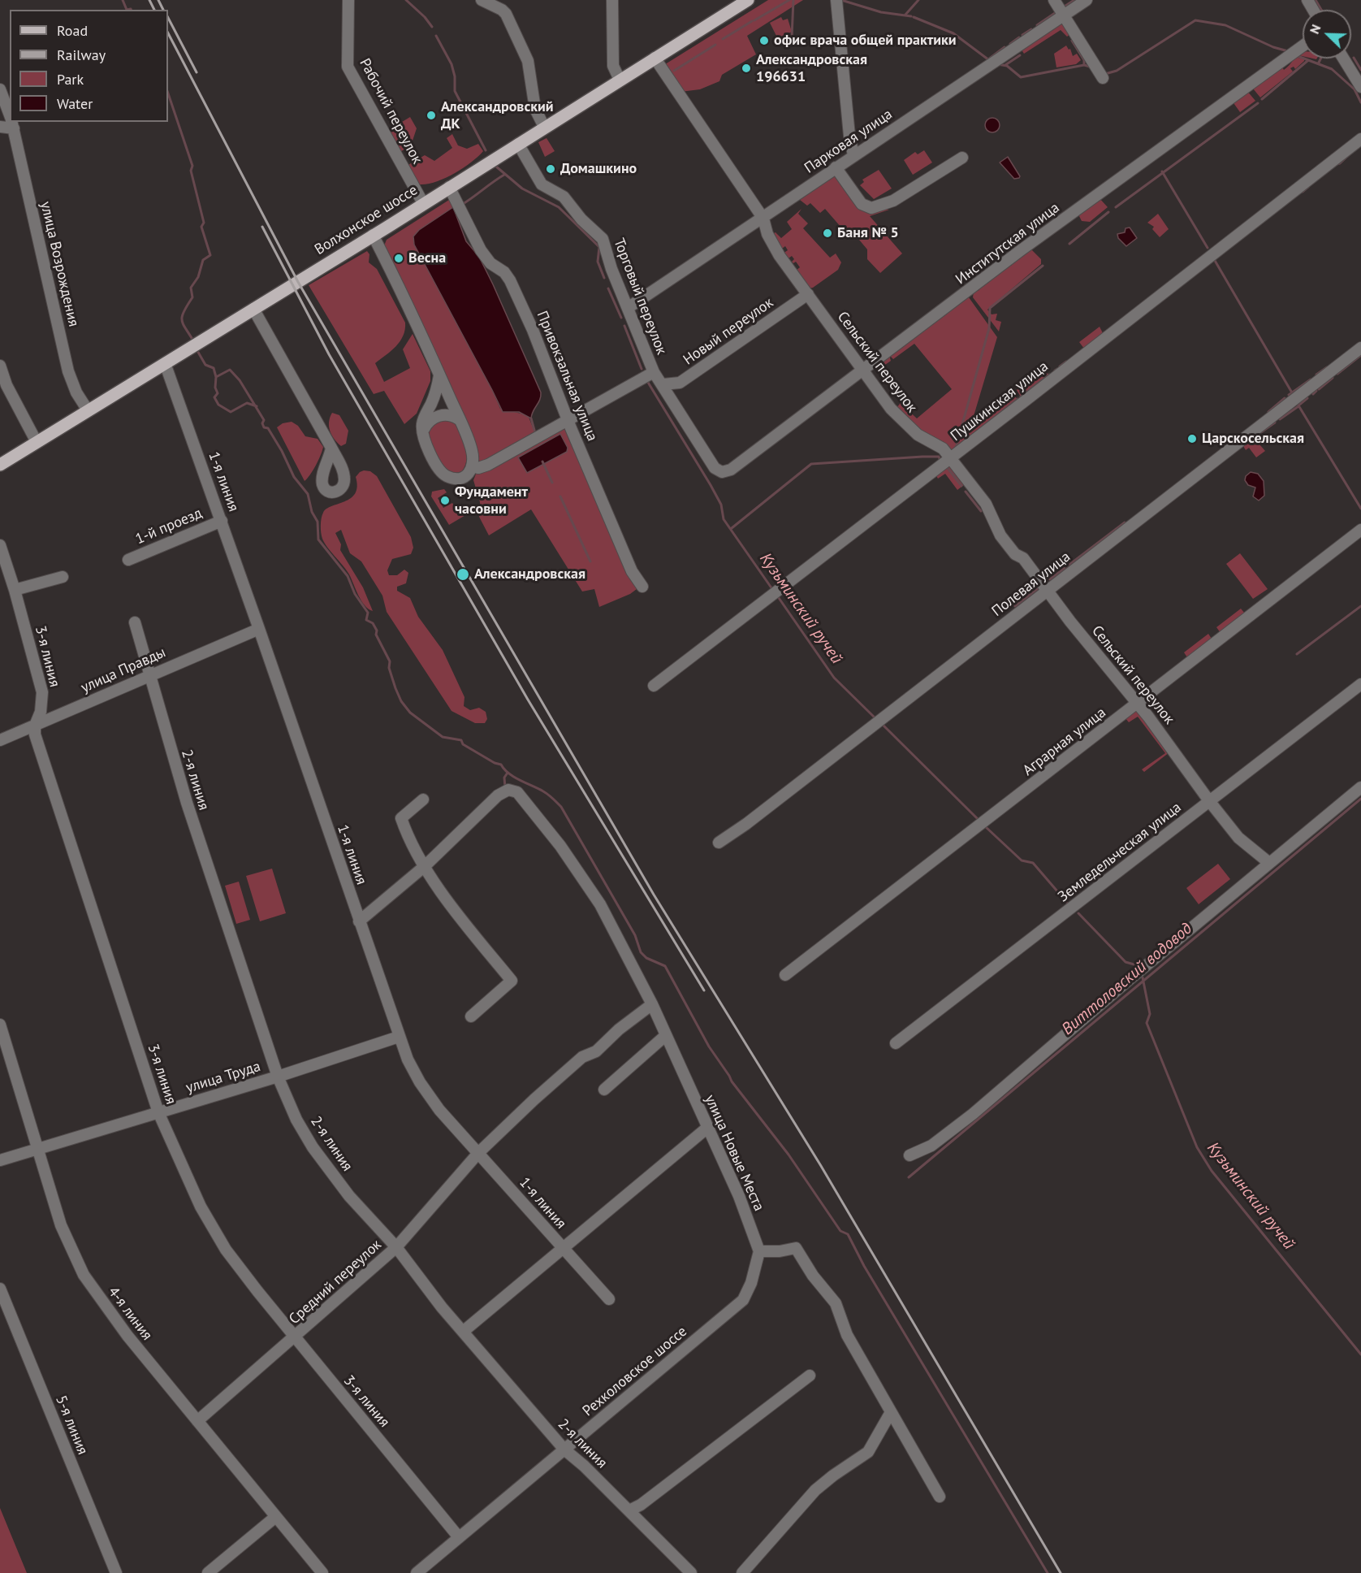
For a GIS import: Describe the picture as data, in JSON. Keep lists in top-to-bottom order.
{
  "streets": {
    "main road": ["Волхонское шоссе"],
    "street": [
      "Рабочий переулок",
      "Парковая улица",
      "Институтская улица",
      "улица Возрождения",
      "Торговый переулок",
      "Новый переулок",
      "Сельский переулок",
      "Привокзальная улица",
      "Пушкинская улица",
      "1-я линия",
      "1-й проезд",
      "Полевая улица",
      "3-я линия",
      "улица Правды",
      "Аграрная улица",
      "2-я линия",
      "Земледельческая улица",
      "улица Труда",
      "улица Новые Места",
      "Средний переулок",
      "4-я линия",
      "Рехколовское шоссе",
      "5-я линия"
    ]
  },
  "crossings": [
    ["Рабочий переулок", "Волхонское шоссе"],
    ["Парковая улица", "Торговый переулок"],
    ["Парковая улица", "Сельский переулок"],
    ["Волхонское шоссе", "улица Возрождения"],
    ["Волхонское шоссе", "Торговый переулок"],
    ["Волхонское шоссе", "Сельский переулок"],
    ["Волхонское шоссе", "Привокзальная улица"],
    ["Волхонское шоссе", "1-я линия"],
    ["Институтская улица", "Торговый переулок"],
    ["Институтская улица", "Сельский переулок"],
    ["Торговый переулок", "Новый переулок"],
    ["Новый переулок", "Сельский переулок"],
    ["Сельский переулок", "Пушкинская улица"],
    ["Сельский переулок", "Полевая улица"],
    ["Сельский переулок", "Аграрная улица"],
    ["Сельский переулок", "Земледельческая улица"],
    ["1-я линия", "1-й проезд"],
    ["1-я линия", "улица Правды"],
    ["1-я линия", "улица Труда"],
    ["1-я линия", "Средний переулок"],
    ["3-я линия", "улица Правды"],
    ["3-я линия", "улица Труда"],
    ["3-я линия", "Средний переулок"],
    ["3-я линия", "Рехколовское шоссе"],
    ["улица Правды", "2-я линия"],
    ["2-я линия", "улица Труда"],
    ["2-я линия", "Средний переулок"],
    ["2-я линия", "Рехколовское шоссе"],
    ["улица Труда", "4-я линия"],
    ["улица Новые Места", "Средний переулок"],
    ["улица Новые Места", "Рехколовское шоссе"],
    ["Средний переулок", "4-я линия"]
  ],
  "water": ["Кузьминский ручей", "Виттоловский водовод"],
  "places": [
    "офис врача общей практики",
    "Александровская 196631",
    "Александровский ДК",
    "Домашкино",
    "Баня № 5",
    "Весна",
    "Царскосельская",
    "Фундамент часовни",
    "Александровская"
  ],
  "legend": [
    "Road",
    "Railway",
    "Park",
    "Water"
  ],
  "north": "top left"
}
